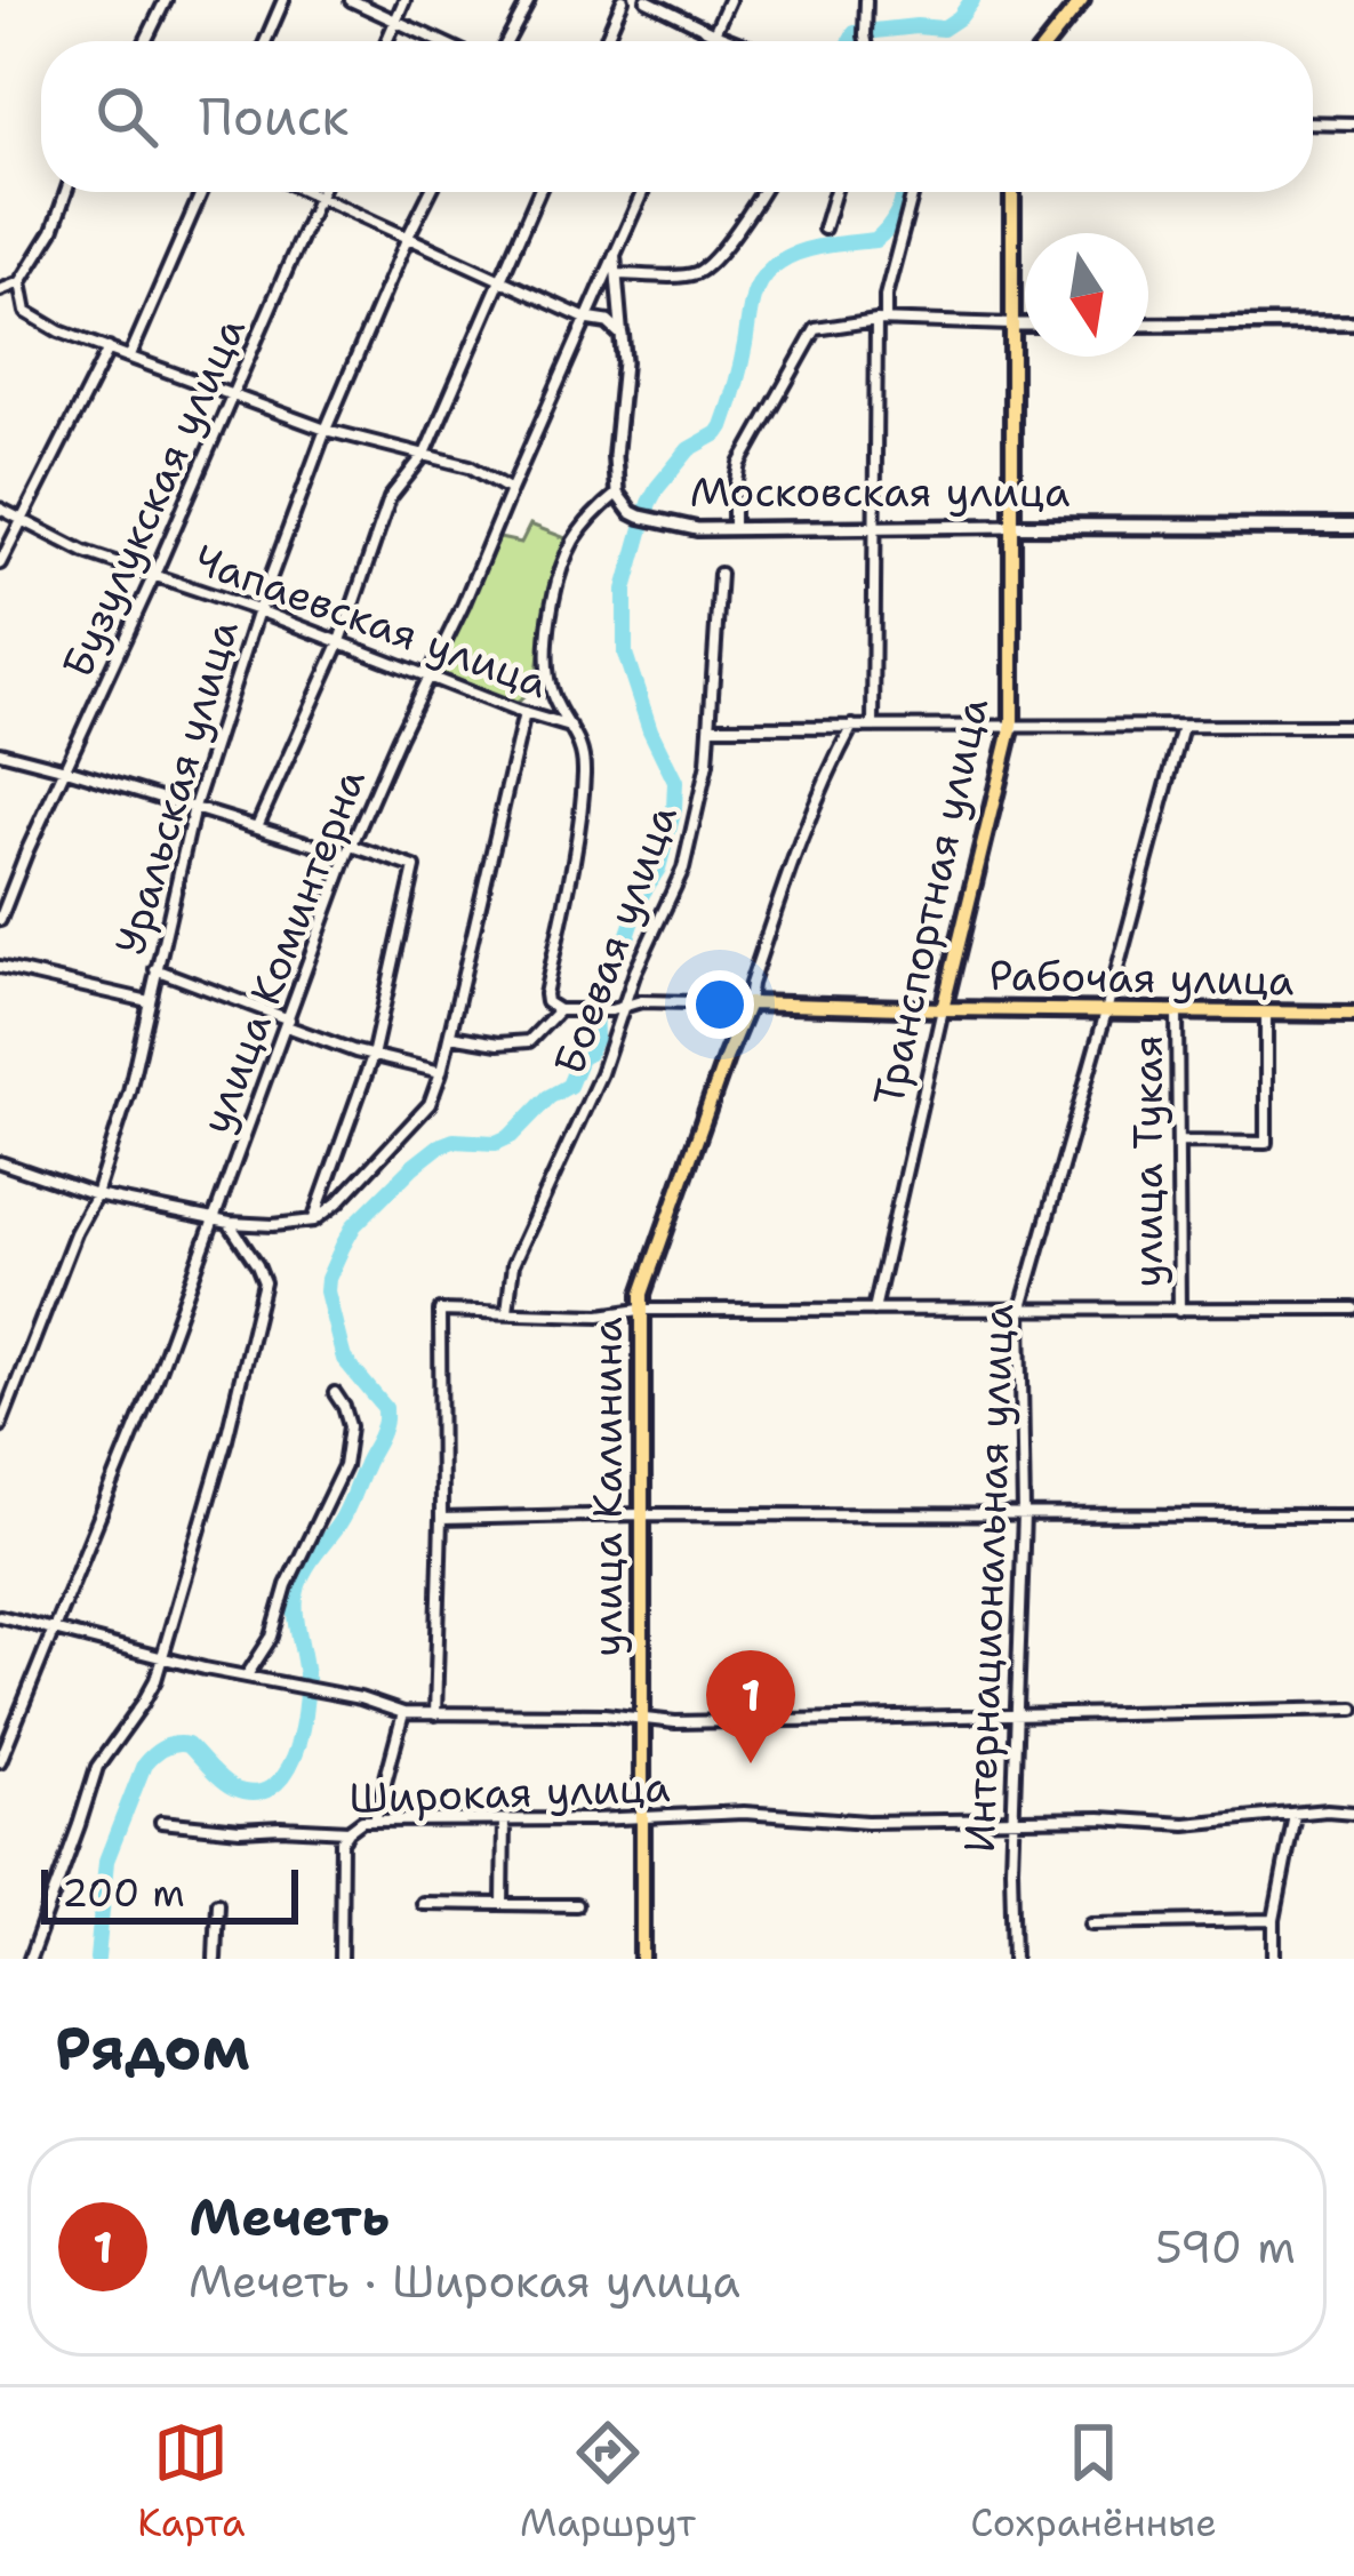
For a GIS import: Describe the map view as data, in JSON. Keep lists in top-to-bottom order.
{
  "streets": {
    "main road": [
      "Московская улица",
      "Транспортная улица",
      "Рабочая улица",
      "улица Калинина"
    ],
    "street": [
      "Бузулукская улица",
      "Чапаевская улица",
      "Уральская улица",
      "Боевая улица",
      "улица Коминтерна",
      "улица Тукая",
      "Интернациональная улица",
      "Широкая улица"
    ]
  },
  "crossings": [
    ["Московская улица", "Транспортная улица"],
    ["Бузулукская улица", "Чапаевская улица"],
    ["Чапаевская улица", "Уральская улица"],
    ["Чапаевская улица", "улица Коминтерна"],
    ["Транспортная улица", "Рабочая улица"],
    ["Боевая улица", "Рабочая улица"],
    ["Рабочая улица", "улица Тукая"],
    ["Рабочая улица", "улица Калинина"],
    ["Рабочая улица", "Интернациональная улица"],
    ["улица Калинина", "Широкая улица"],
    ["Интернациональная улица", "Широкая улица"]
  ],
  "scale_bar": "200 m",
  "north": "bottom",
  "page": {
    "search": "Поиск",
    "pins": "1",
    "scale": "200 m",
    "heading": "Рядом",
    "list": [
      {
        "mark": "1",
        "name": "Мечеть",
        "note": "Мечеть · Широкая улица",
        "value": "590 m"
      }
    ],
    "nav": ["Карта", "Маршрут", "Сохранённые"]
  }
}
